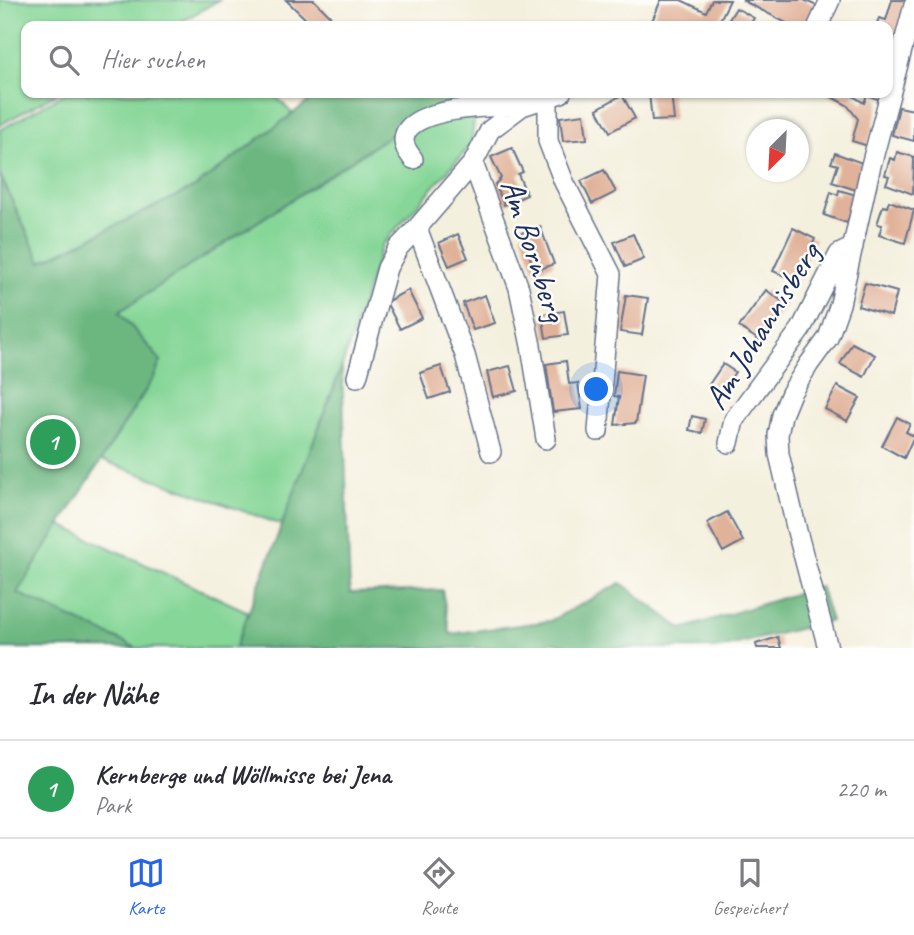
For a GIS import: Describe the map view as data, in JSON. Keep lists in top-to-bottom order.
{
  "streets": {
    "street": ["Am Bornberg", "Am Johannisberg"]
  },
  "north": "bottom left",
  "page": {
    "search": "Hier suchen",
    "pins": "1",
    "heading": "In der Nähe",
    "list": [
      {
        "mark": "1",
        "name": "Kernberge und Wöllmisse bei Jena",
        "note": "Park",
        "value": "220 m"
      }
    ],
    "nav": ["Karte", "Route", "Gespeichert"]
  }
}
